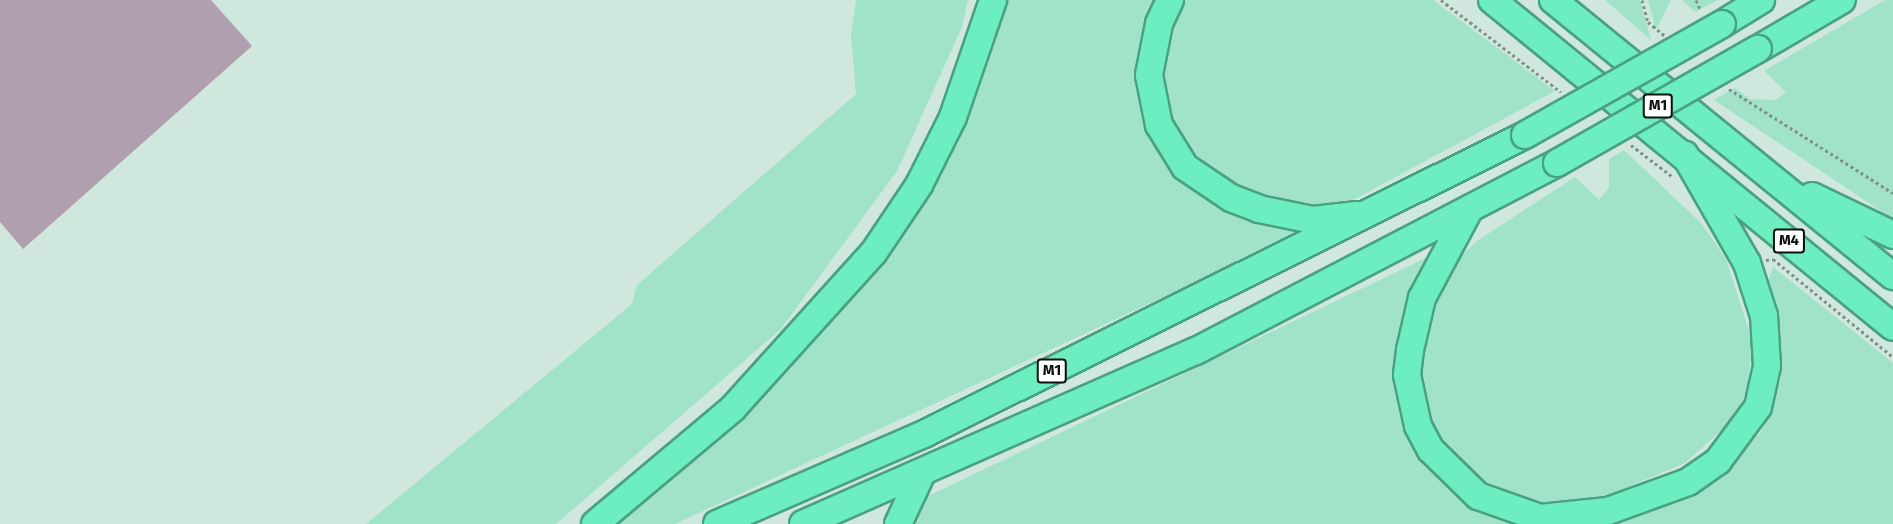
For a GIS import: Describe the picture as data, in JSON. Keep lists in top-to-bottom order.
{
  "streets": {
    "highway": ["М1", "М4"]
  }
}
